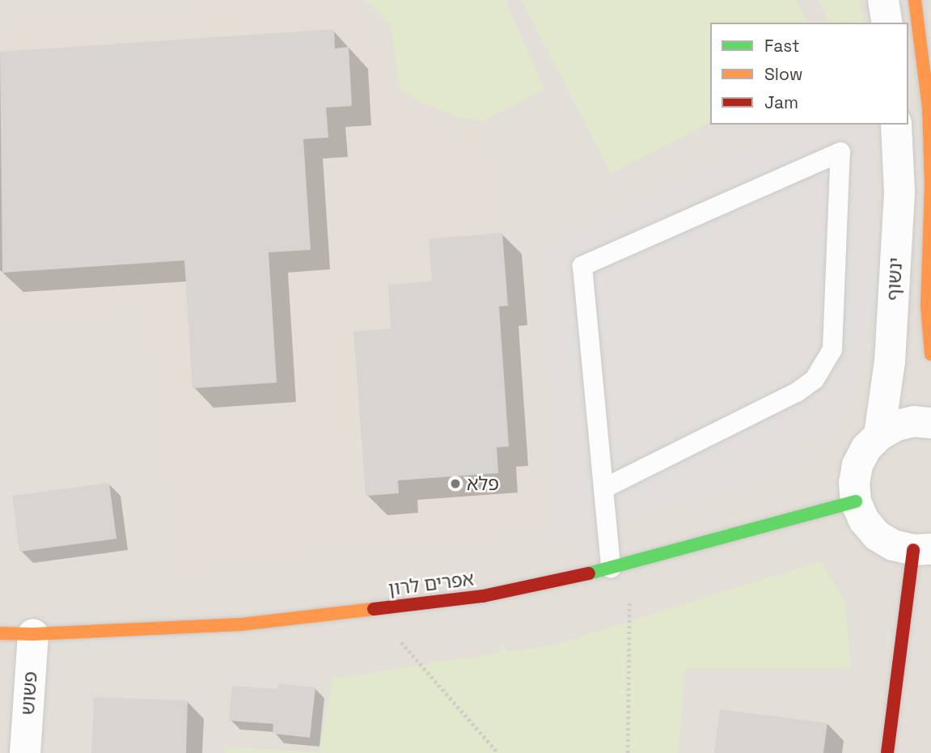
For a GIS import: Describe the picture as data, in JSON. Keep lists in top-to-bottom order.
{
  "streets": {
    "street": ["ינשוף", "אפרים לרון", "פשוש"]
  },
  "crossings": [
    ["אפרים לרון", "פשוש"]
  ],
  "places": ["פלא"],
  "legend": ["Fast", "Slow", "Jam"]
}
